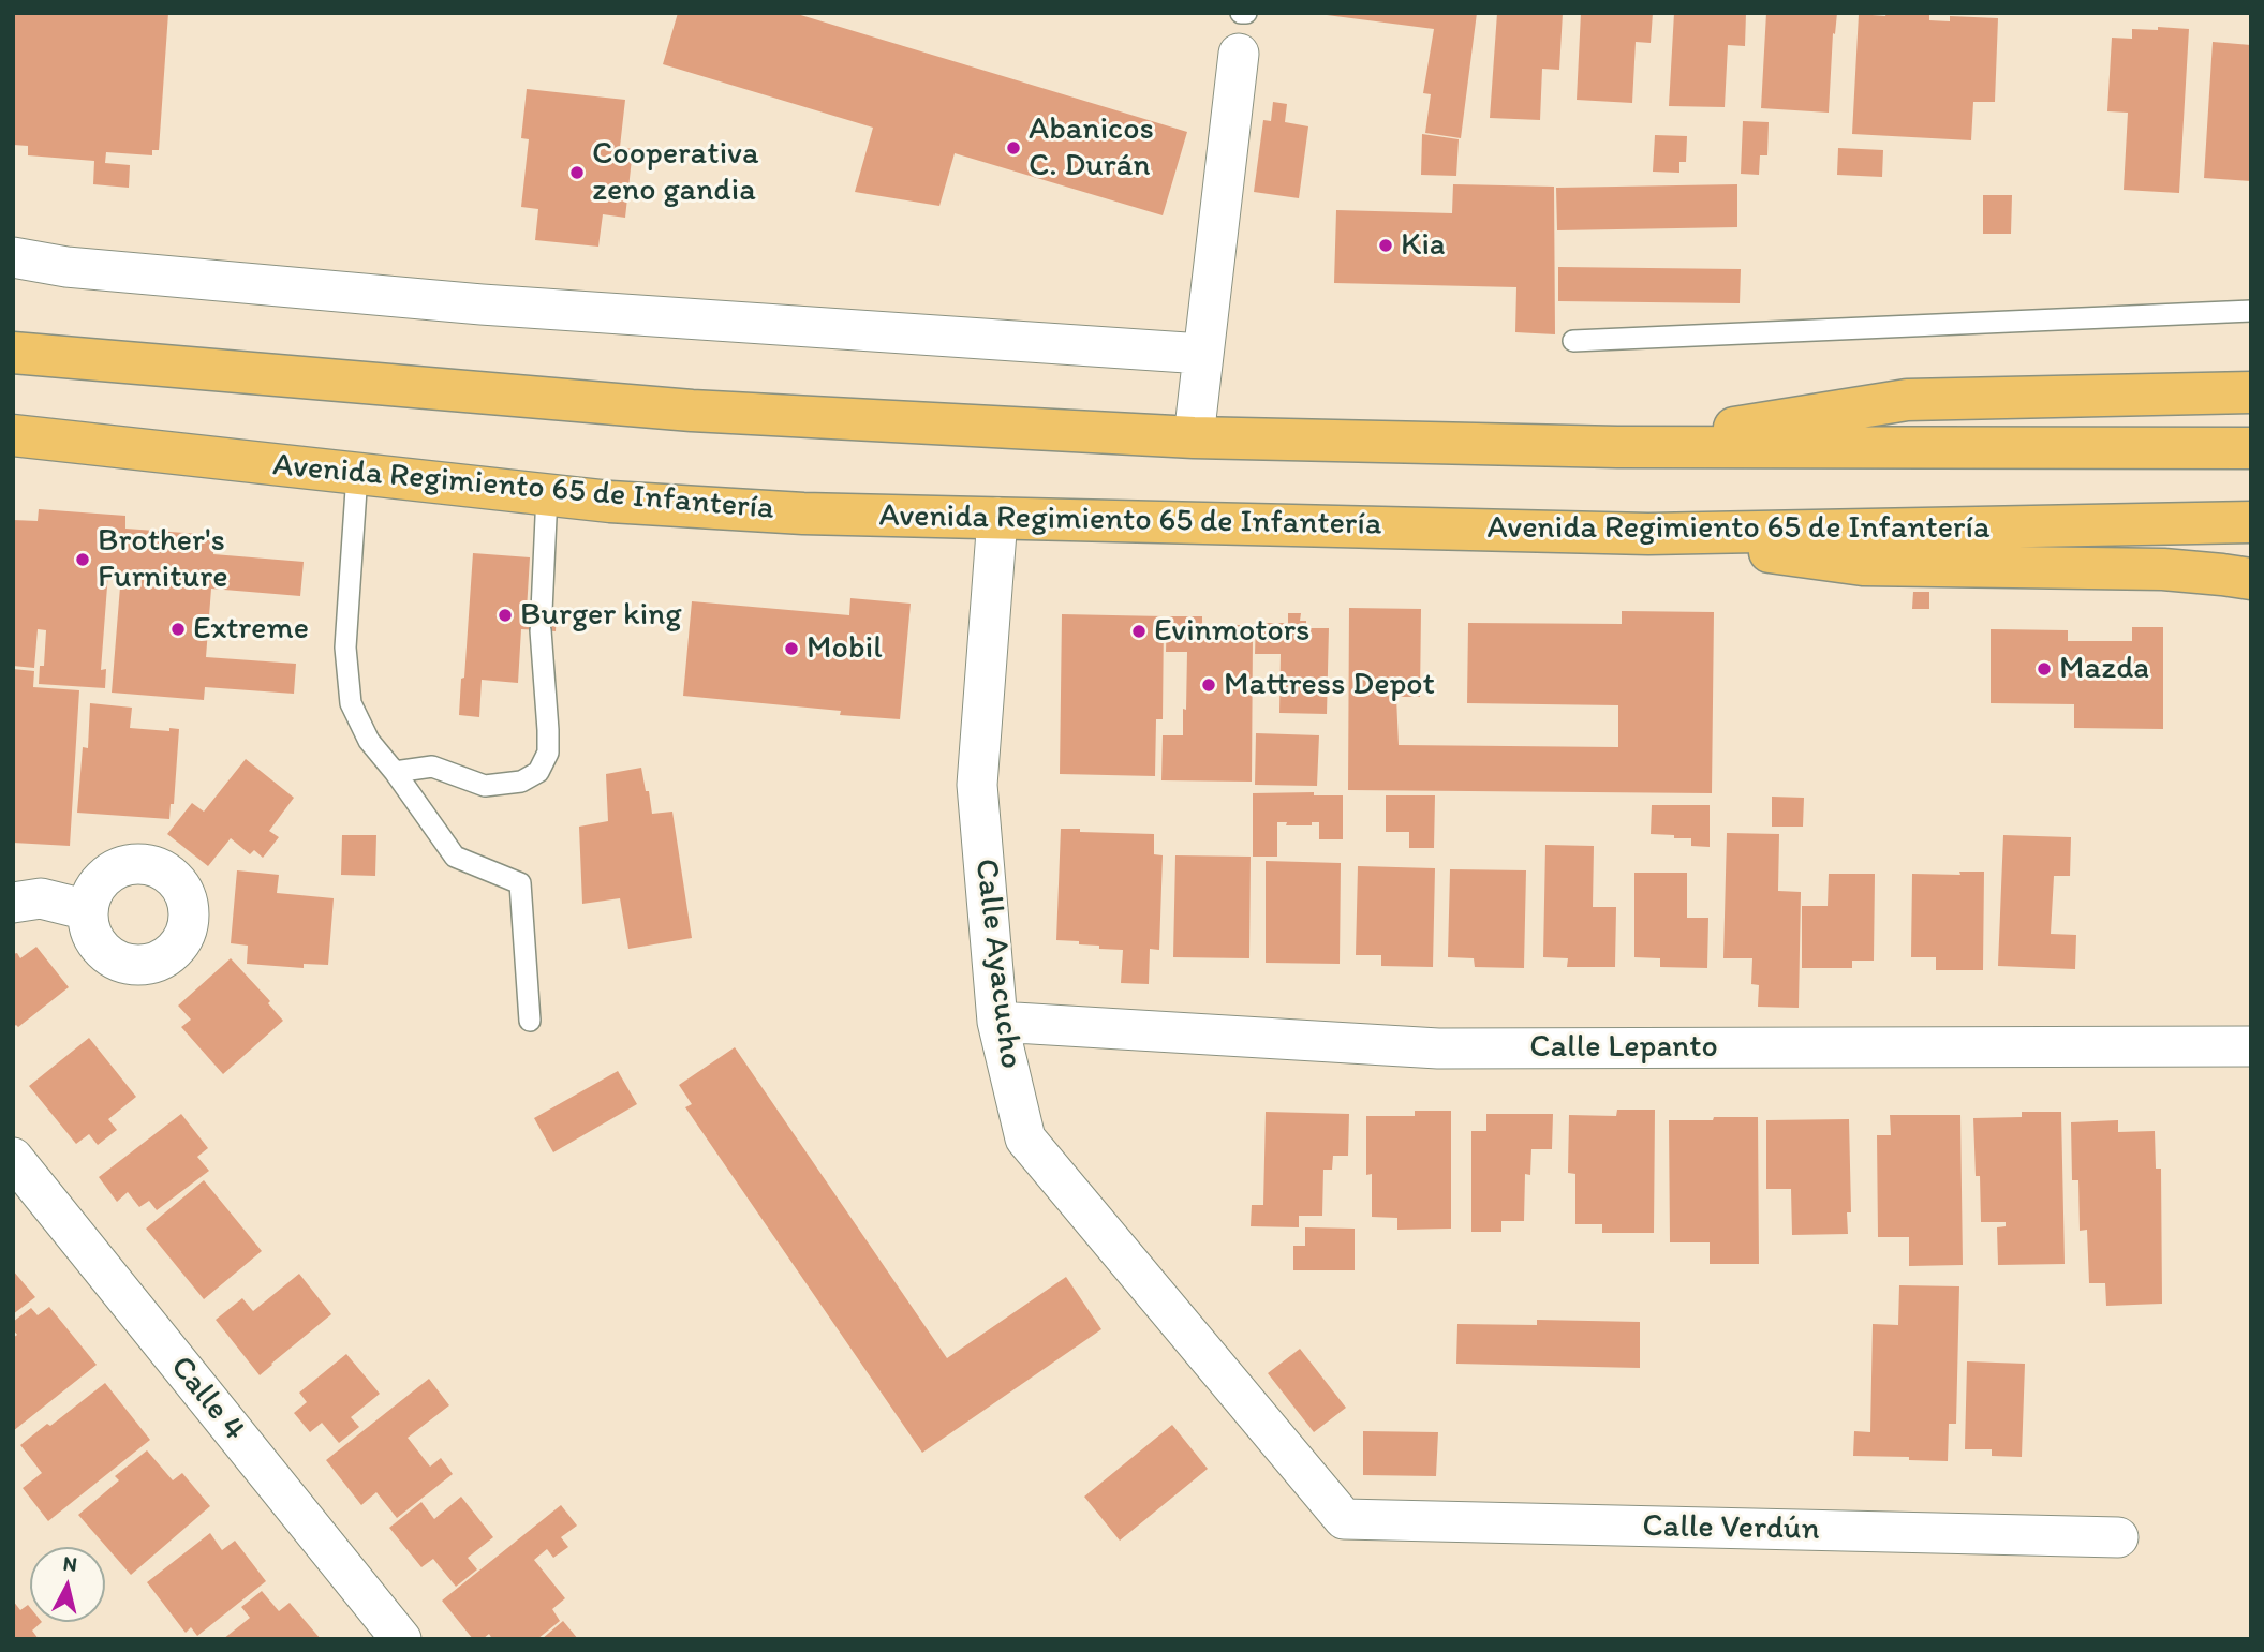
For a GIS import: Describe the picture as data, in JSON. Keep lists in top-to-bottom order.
{
  "streets": {
    "highway": ["Avenida Regimiento 65 de Infantería"],
    "street": [
      "Calle Ayacucho",
      "Calle Lepanto",
      "Calle 4",
      "Calle Verdún"
    ]
  },
  "crossings": [
    ["Avenida Regimiento 65 de Infantería", "Calle Ayacucho"],
    ["Calle Ayacucho", "Calle Lepanto"],
    ["Calle Ayacucho", "Calle Verdún"]
  ],
  "places": [
    "Abanicos C. Durán",
    "Cooperativa zeno gandia",
    "Kia",
    "Brother's Furniture",
    "Burger king",
    "Extreme",
    "Evinmotors",
    "Mobil",
    "Mazda",
    "Mattress Depot"
  ],
  "north": "top"
}
